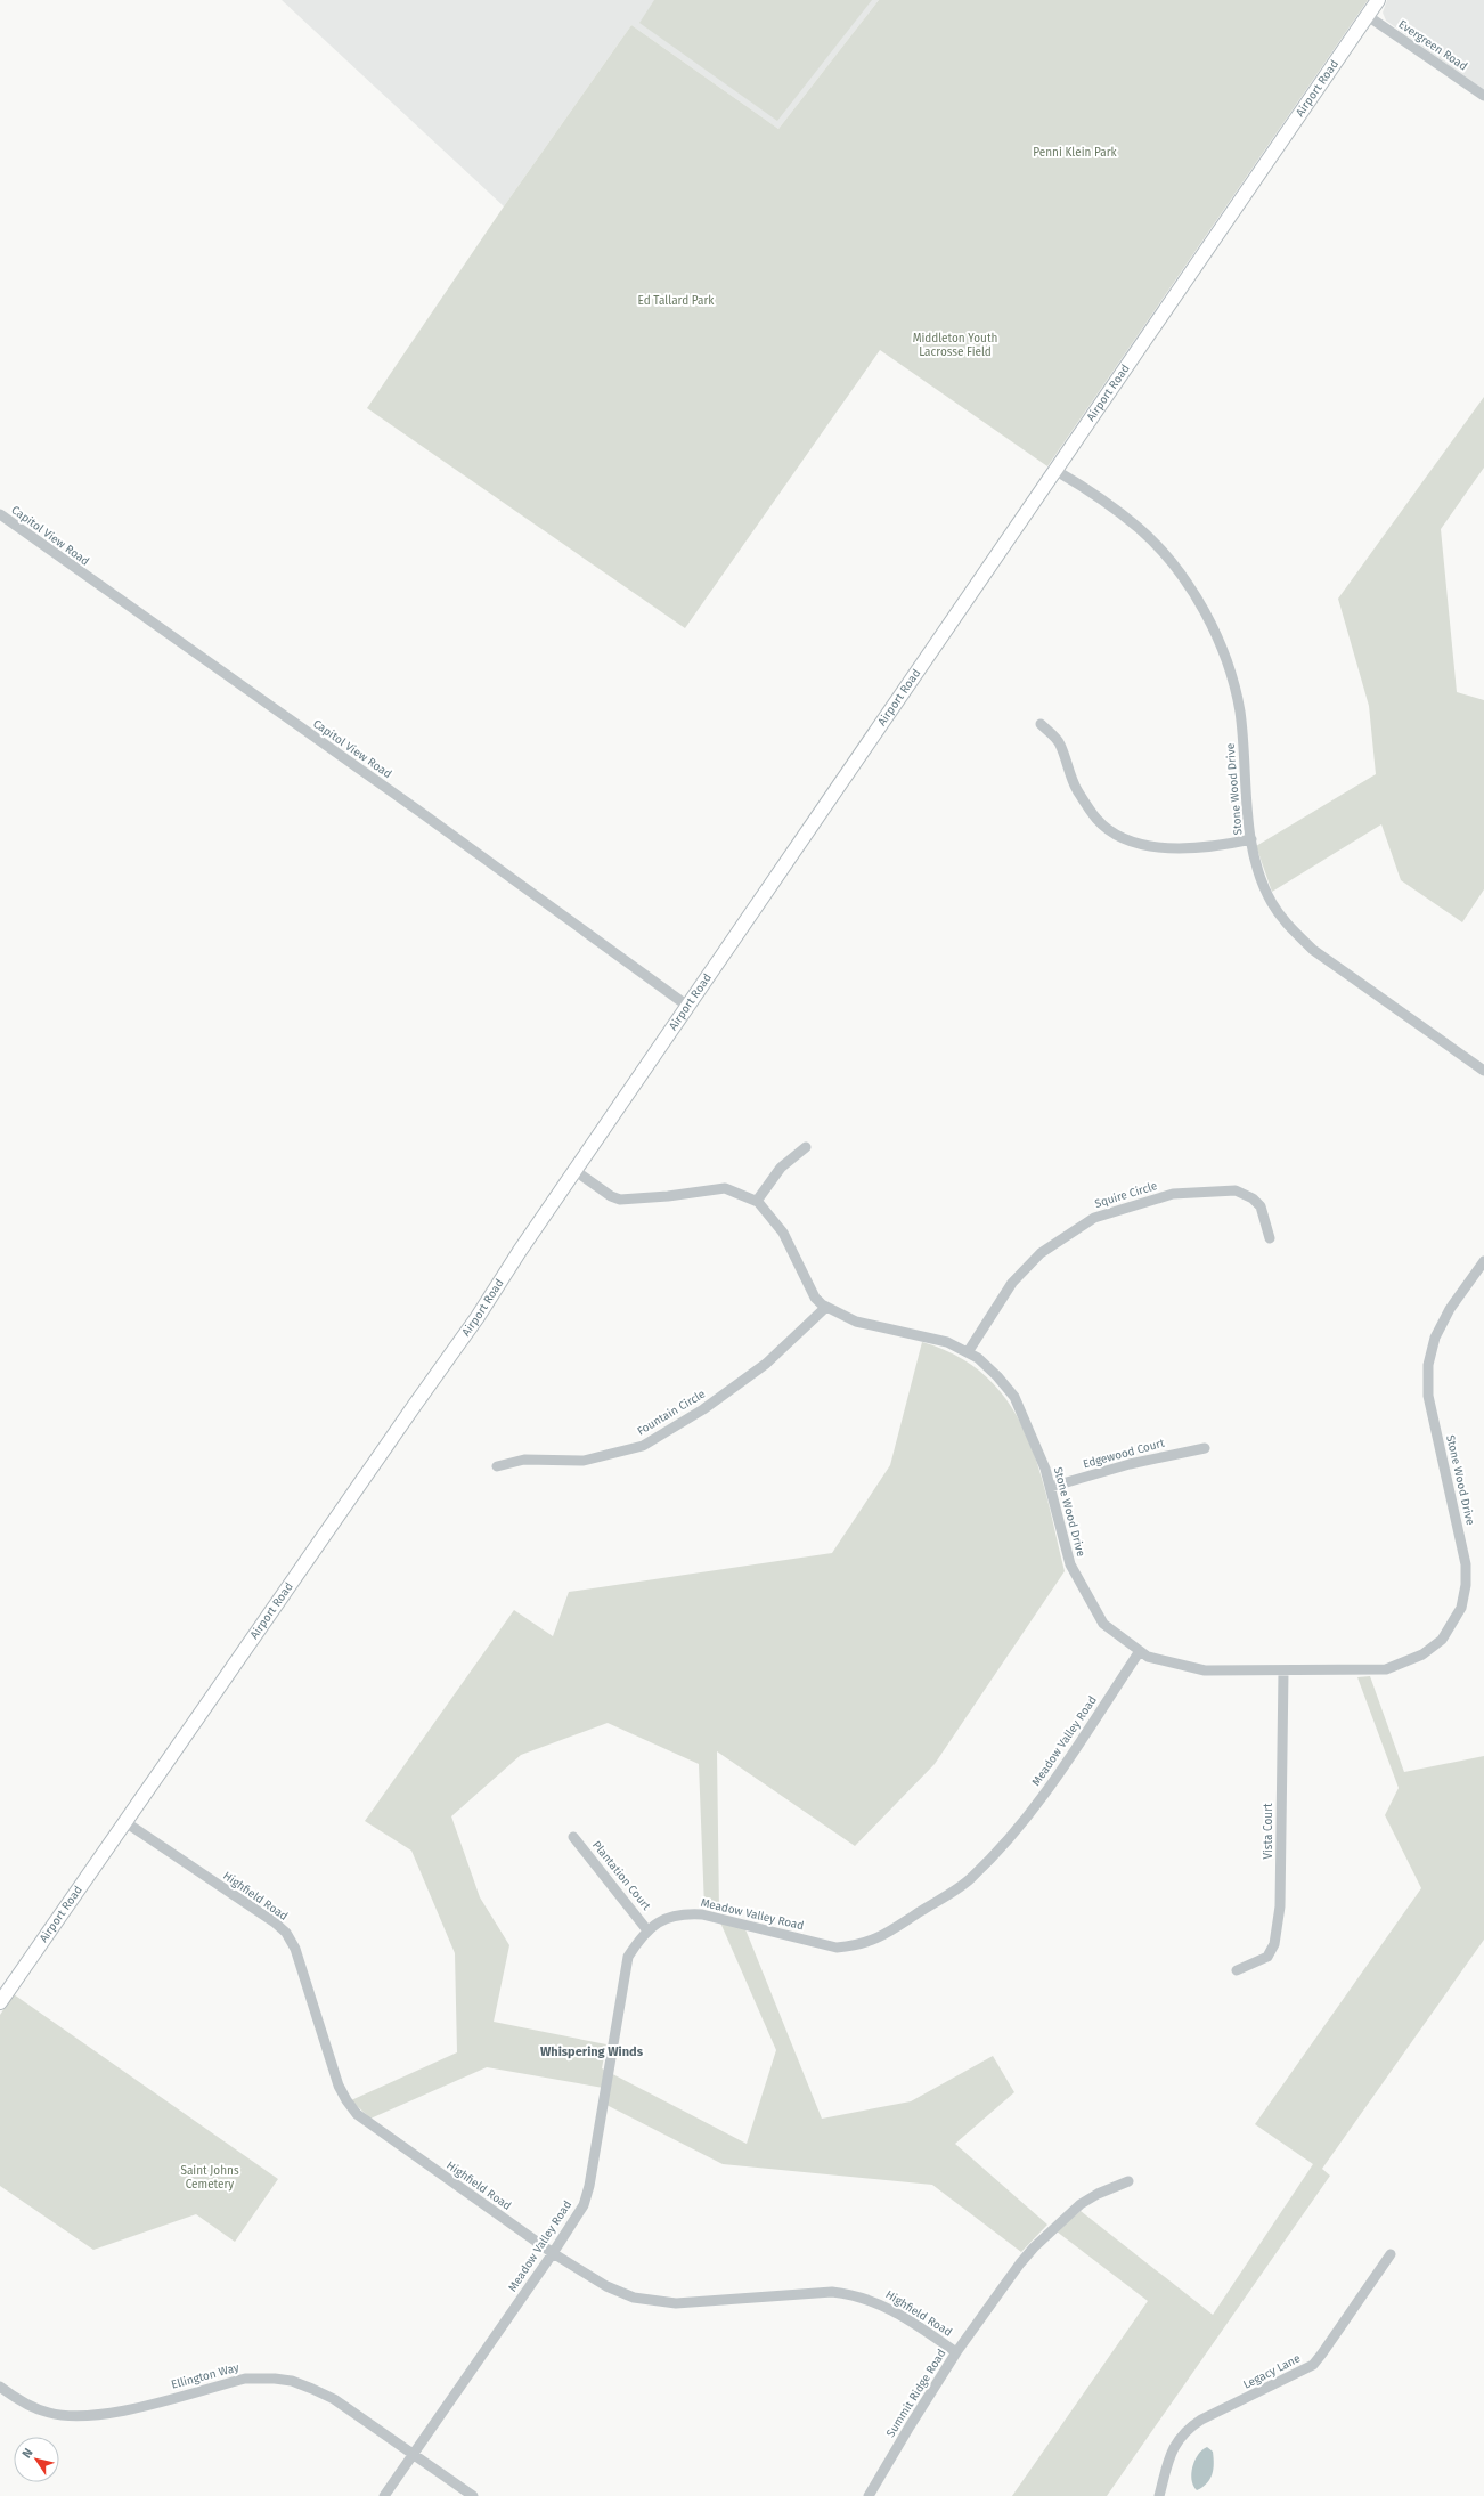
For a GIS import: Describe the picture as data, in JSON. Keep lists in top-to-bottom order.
{
  "streets": {
    "street": [
      "Evergreen Road",
      "Airport Road",
      "Capitol View Road",
      "Stone Wood Drive",
      "Squire Circle",
      "Fountain Circle",
      "Edgewood Court",
      "Meadow Valley Road",
      "Vista Court",
      "Plantation Court",
      "Highfield Road",
      "Legacy Lane",
      "Ellington Way",
      "Summit Ridge Road"
    ]
  },
  "crossings": [
    ["Evergreen Road", "Airport Road"],
    ["Airport Road", "Capitol View Road"],
    ["Airport Road", "Stone Wood Drive"],
    ["Airport Road", "Highfield Road"],
    ["Stone Wood Drive", "Squire Circle"],
    ["Stone Wood Drive", "Fountain Circle"],
    ["Stone Wood Drive", "Edgewood Court"],
    ["Stone Wood Drive", "Meadow Valley Road"],
    ["Stone Wood Drive", "Vista Court"],
    ["Meadow Valley Road", "Plantation Court"],
    ["Meadow Valley Road", "Highfield Road"],
    ["Meadow Valley Road", "Ellington Way"],
    ["Highfield Road", "Summit Ridge Road"]
  ],
  "districts": ["Whispering Winds"],
  "parks": [
    "Penni Klein Park",
    "Ed Tallard Park",
    "Middleton Youth Lacrosse Field",
    "Saint Johns Cemetery"
  ],
  "north": "top left"
}
